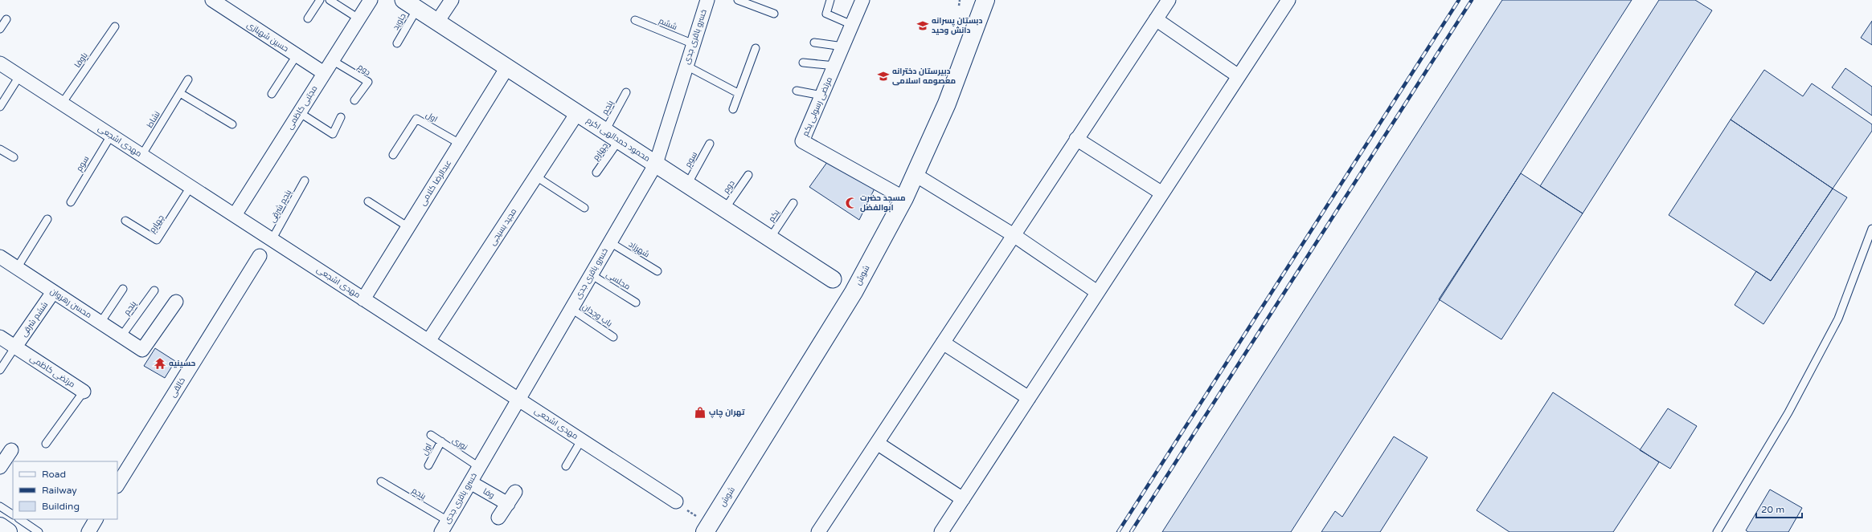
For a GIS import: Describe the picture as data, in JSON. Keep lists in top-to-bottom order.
{
  "streets": {
    "main road": ["شوش"],
    "street": [
      "حسین شهبازی",
      "خسرو باقری جدی",
      "مرتضی رسولی یکم",
      "مجتبی کاظمی",
      "محمود حمدالهی اکرم",
      "مهدی اشجعی",
      "عبدالرضا کلامی",
      "مجید بسیجی",
      "محسن رهروان",
      "ششم شرقی",
      "مرتضی کاظمی",
      "خالقی",
      "وفا"
    ],
    "lane": [
      "جاوید",
      "ششم",
      "باوفا",
      "دوم",
      "پنجم",
      "اول",
      "نشاط",
      "چهارم",
      "سوم",
      "پنجم شرقی",
      "یکم",
      "شهرزاد",
      "مجلسی",
      "باب وجدان",
      "نوری"
    ]
  },
  "crossings": [
    ["جاوید", "محمود حمدالهی اکرم"],
    ["ششم", "خسرو باقری جدی"],
    ["حسین شهبازی", "مجتبی کاظمی"],
    ["خسرو باقری جدی", "پنجم"],
    ["خسرو باقری جدی", "محمود حمدالهی اکرم"],
    ["خسرو باقری جدی", "مهدی اشجعی"],
    ["خسرو باقری جدی", "شهرزاد"],
    ["خسرو باقری جدی", "مجلسی"],
    ["خسرو باقری جدی", "باب وجدان"],
    ["خسرو باقری جدی", "نوری"],
    ["خسرو باقری جدی", "وفا"],
    ["باوفا", "مهدی اشجعی"],
    ["دوم", "مجتبی کاظمی"],
    ["دوم", "محمود حمدالهی اکرم"],
    ["مرتضی رسولی یکم", "شوش"],
    ["مجتبی کاظمی", "مهدی اشجعی"],
    ["پنجم", "محمود حمدالهی اکرم"],
    ["پنجم", "محسن رهروان"],
    ["اول", "عبدالرضا کلامی"],
    ["اول", "نوری"],
    ["نشاط", "مهدی اشجعی"],
    ["محمود حمدالهی اکرم", "چهارم"],
    ["محمود حمدالهی اکرم", "سوم"],
    ["محمود حمدالهی اکرم", "عبدالرضا کلامی"],
    ["محمود حمدالهی اکرم", "یکم"],
    ["محمود حمدالهی اکرم", "مجید بسیجی"],
    ["مهدی اشجعی", "چهارم"],
    ["مهدی اشجعی", "سوم"],
    ["مهدی اشجعی", "عبدالرضا کلامی"],
    ["مهدی اشجعی", "پنجم شرقی"],
    ["مهدی اشجعی", "مجید بسیجی"],
    ["محسن رهروان", "ششم شرقی"],
    ["ششم شرقی", "مرتضی کاظمی"]
  ],
  "places": {
    "school or university": ["دبستان پسرانه دانش وحید", "دبیرستان دخترانه معصومه اسلامی"],
    "mosque": ["مسجد حضرت ابوالفضل"],
    "temple": ["حسینیه"],
    "shop": ["تهران چاپ"]
  },
  "legend": ["Road", "Railway", "Building"],
  "scale_bar": "20 m"
}
